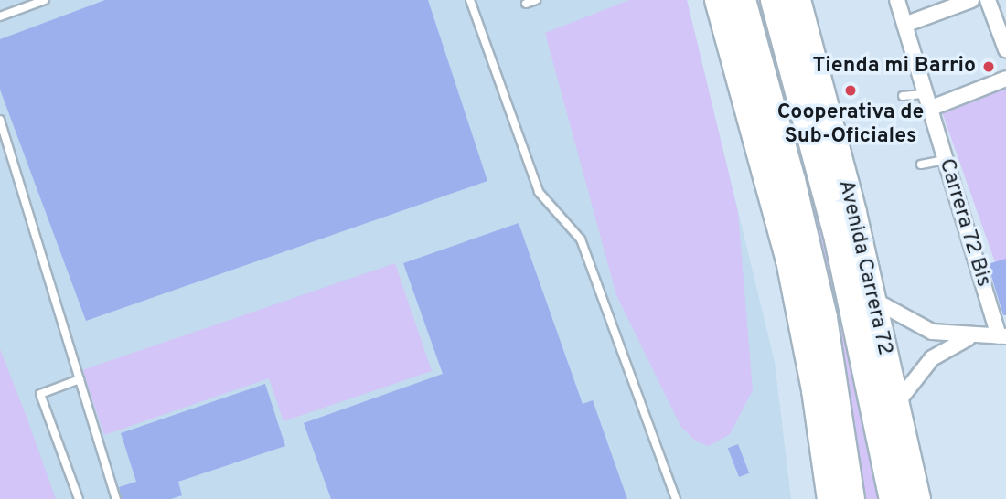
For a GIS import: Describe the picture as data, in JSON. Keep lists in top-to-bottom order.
{
  "streets": {
    "highway": ["Avenida Carrera 72"],
    "street": ["Carrera 72 Bis"]
  },
  "places": ["Tienda mi Barrio", "Cooperativa de Sub-Oficiales"]
}
